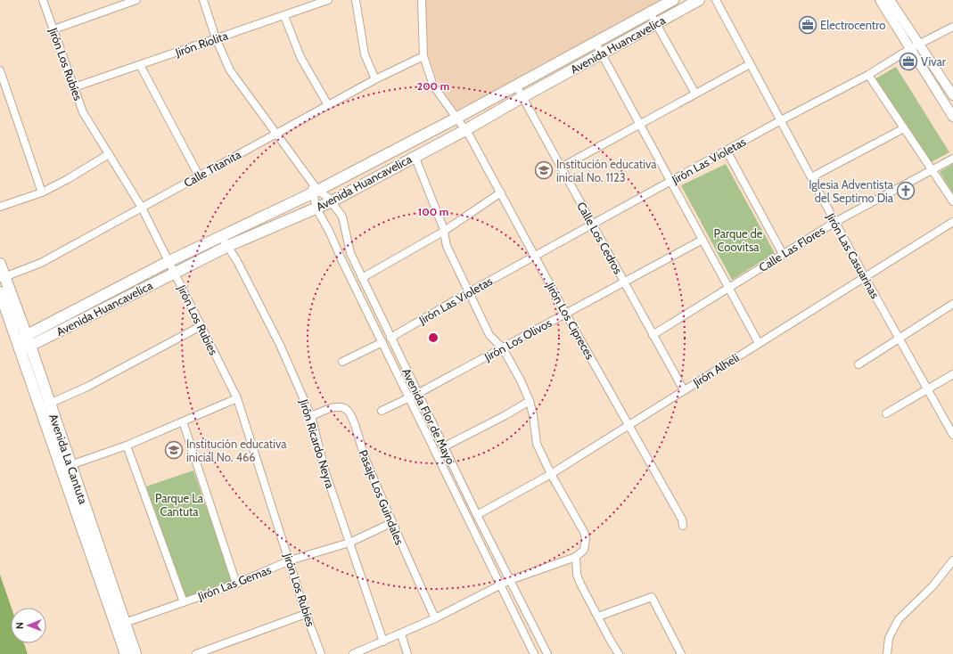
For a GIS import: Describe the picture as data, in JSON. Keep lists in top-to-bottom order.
{
  "streets": {
    "main road": ["Avenida Huancavelica", "Avenida La Cantuta"],
    "street": [
      "Jirón Riolita",
      "Jirón Los Rubíes",
      "Jirón Las Violetas",
      "Calle Titanita",
      "Calle Los Cedros",
      "Calle Las Flores",
      "Jirón Las Casuarinas",
      "Jirón Los Cipreces",
      "Jirón Los Olivos",
      "Jirón Alheli",
      "Avenida Flor de Mayo",
      "Jirón Ricardo Neyra",
      "Pasaje Los Guindales",
      "Jirón Las Gemas"
    ]
  },
  "crossings": [
    ["Jirón Riolita", "Jirón Los Rubíes"],
    ["Jirón Riolita", "Avenida Flor de Mayo"],
    ["Avenida Huancavelica", "Jirón Los Rubíes"],
    ["Avenida Huancavelica", "Calle Los Cedros"],
    ["Avenida Huancavelica", "Jirón Los Cipreces"],
    ["Avenida Huancavelica", "Avenida Flor de Mayo"],
    ["Avenida Huancavelica", "Jirón Ricardo Neyra"],
    ["Avenida Huancavelica", "Avenida La Cantuta"],
    ["Jirón Los Rubíes", "Calle Titanita"],
    ["Jirón Los Rubíes", "Jirón Las Gemas"],
    ["Jirón Las Violetas", "Calle Los Cedros"],
    ["Jirón Las Violetas", "Jirón Las Casuarinas"],
    ["Jirón Las Violetas", "Jirón Los Cipreces"],
    ["Jirón Las Violetas", "Avenida Flor de Mayo"],
    ["Calle Titanita", "Jirón Los Cipreces"],
    ["Calle Titanita", "Avenida Flor de Mayo"],
    ["Calle Titanita", "Avenida La Cantuta"],
    ["Calle Los Cedros", "Calle Las Flores"],
    ["Calle Los Cedros", "Jirón Los Olivos"],
    ["Calle Los Cedros", "Jirón Alheli"],
    ["Calle Las Flores", "Jirón Las Casuarinas"],
    ["Jirón Las Casuarinas", "Jirón Alheli"],
    ["Jirón Los Cipreces", "Jirón Los Olivos"],
    ["Jirón Los Cipreces", "Jirón Alheli"],
    ["Jirón Los Olivos", "Avenida Flor de Mayo"],
    ["Jirón Alheli", "Avenida Flor de Mayo"],
    ["Jirón Ricardo Neyra", "Pasaje Los Guindales"],
    ["Jirón Ricardo Neyra", "Jirón Las Gemas"],
    ["Avenida La Cantuta", "Jirón Las Gemas"],
    ["Pasaje Los Guindales", "Jirón Las Gemas"]
  ],
  "parks": ["Parque de Coovitsa", "Parque La Cantuta"],
  "places": {
    "office": ["Electrocentro", "Vivar"],
    "school or university": ["Institución educativa inicial No. 1123", "Institución educativa inicial No. 466"],
    "church": ["Iglesia Adventista del Septimo Dia"]
  },
  "north": "left",
  "rings": ["200 m", "100 m"]
}
